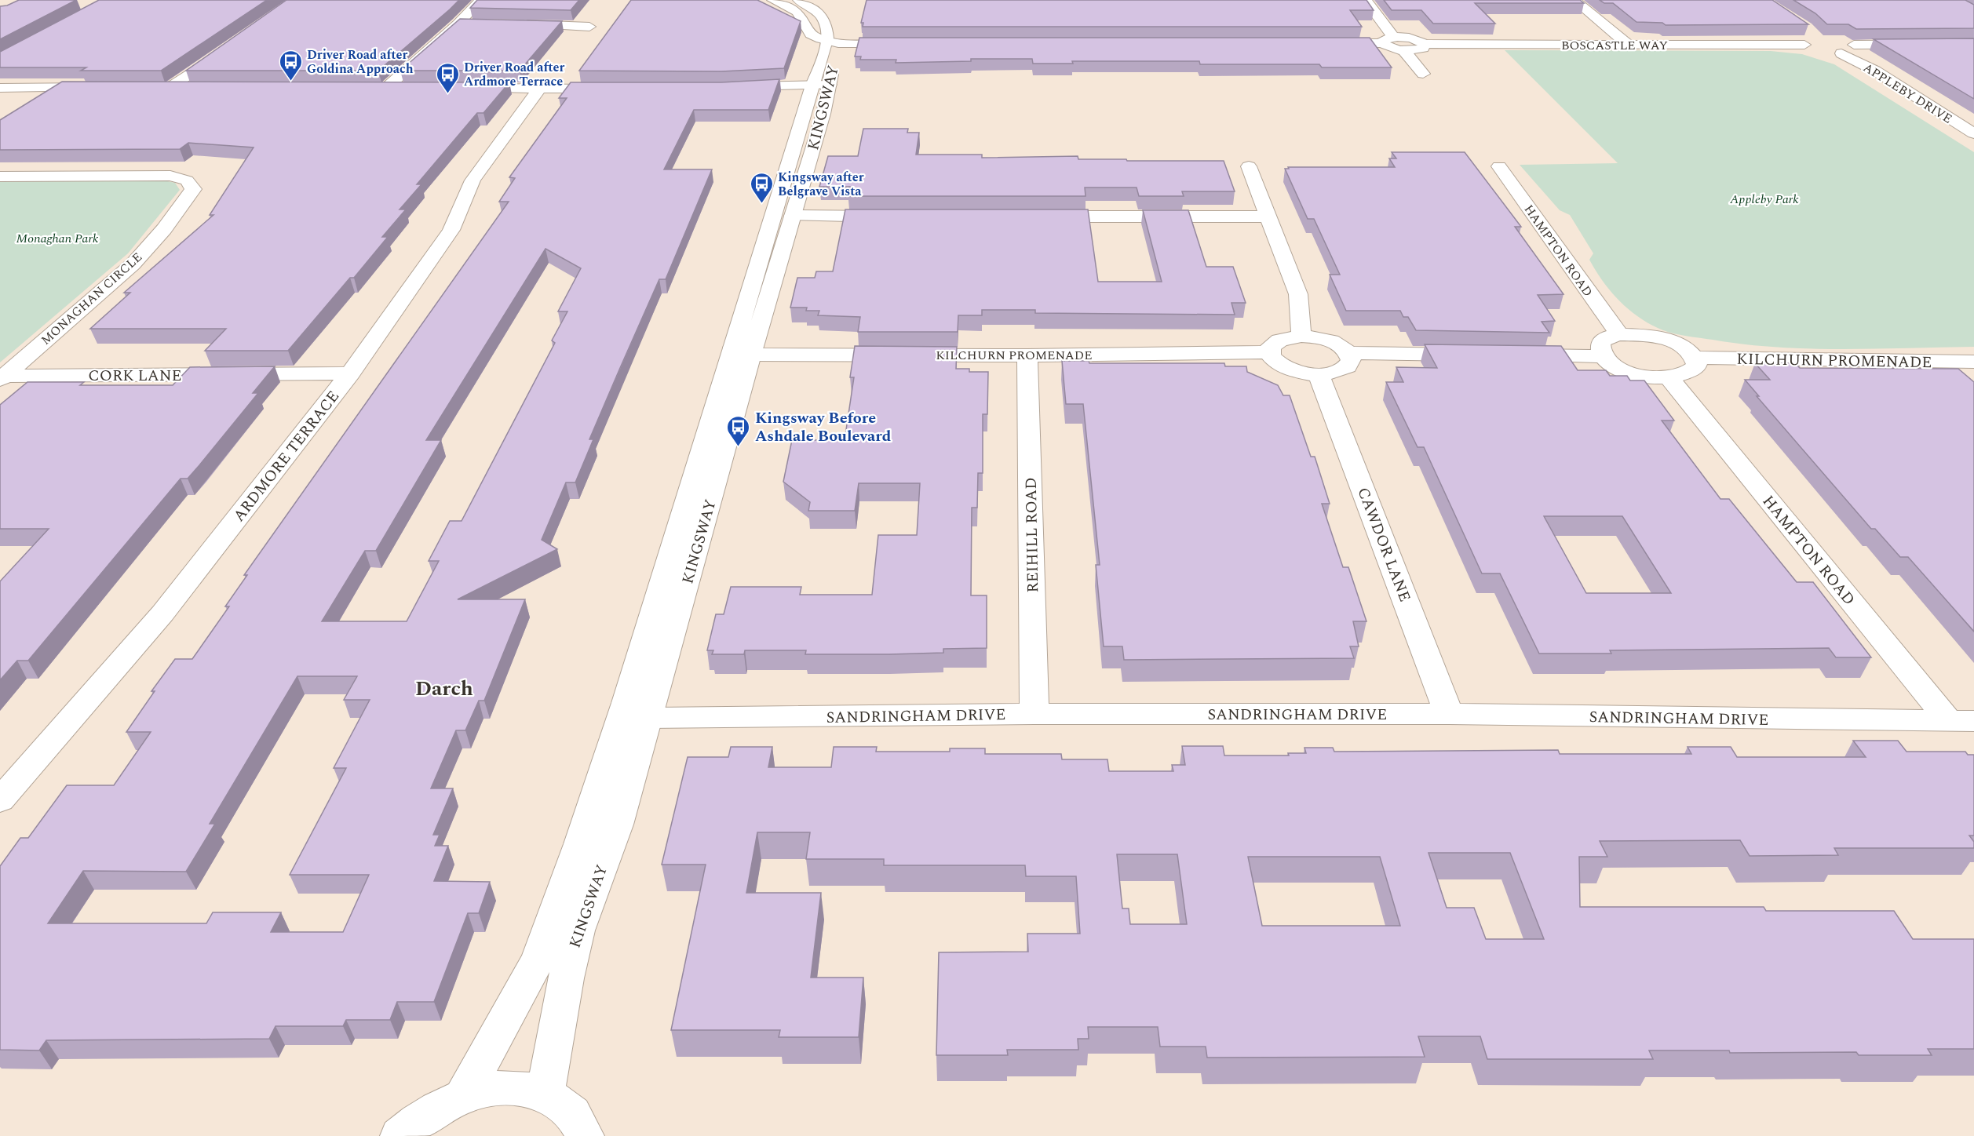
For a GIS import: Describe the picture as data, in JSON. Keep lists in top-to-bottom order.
{
  "streets": {
    "street": [
      "BOSCASTLE WAY",
      "APPLEBY DRIVE",
      "KINGSWAY",
      "HAMPTON ROAD",
      "MONAGHAN CIRCLE",
      "KILCHURN PROMENADE",
      "CORK LANE",
      "ARDMORE TERRACE",
      "REIHILL ROAD",
      "CAWDOR LANE",
      "SANDRINGHAM DRIVE"
    ]
  },
  "crossings": [
    ["KINGSWAY", "KILCHURN PROMENADE"],
    ["KINGSWAY", "SANDRINGHAM DRIVE"],
    ["HAMPTON ROAD", "SANDRINGHAM DRIVE"],
    ["MONAGHAN CIRCLE", "CORK LANE"],
    ["KILCHURN PROMENADE", "REIHILL ROAD"],
    ["CORK LANE", "ARDMORE TERRACE"],
    ["REIHILL ROAD", "SANDRINGHAM DRIVE"],
    ["CAWDOR LANE", "SANDRINGHAM DRIVE"]
  ],
  "districts": ["Darch"],
  "parks": ["Appleby Park", "Monaghan Park"],
  "places": {
    "bus stop": [
      "Driver Road after Goldina Approach",
      "Driver Road after Ardmore Terrace",
      "Kingsway after Belgrave Vista",
      "Kingsway Before Ashdale Boulevard"
    ]
  }
}
